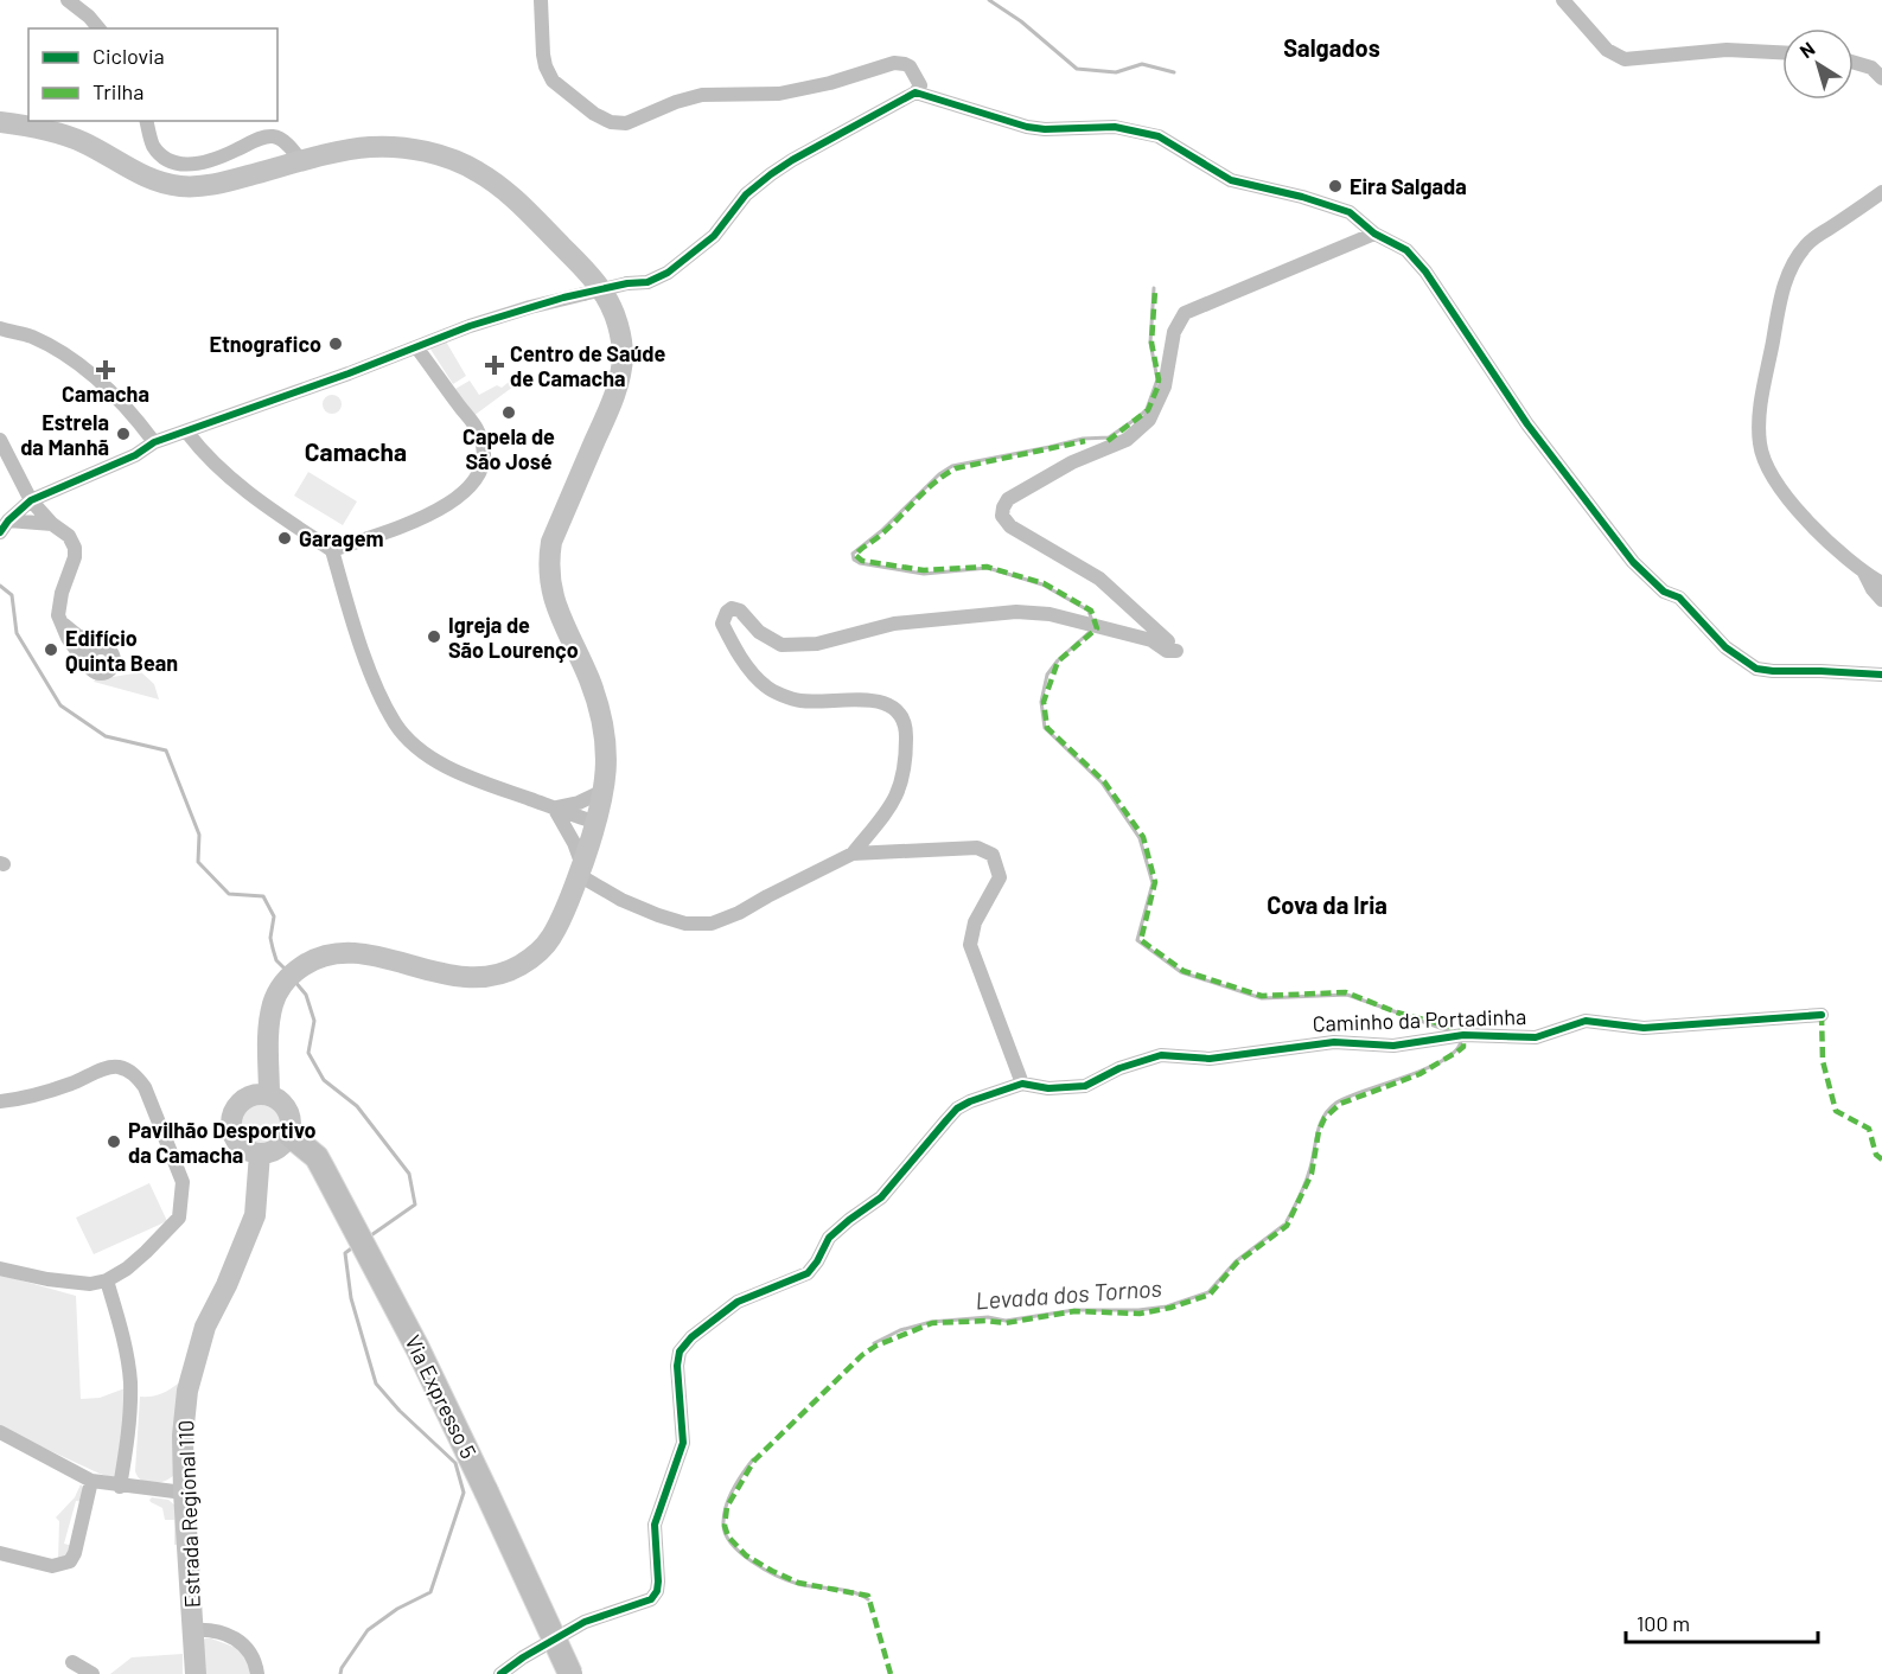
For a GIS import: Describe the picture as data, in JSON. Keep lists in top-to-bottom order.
{
  "streets": {
    "main road": ["Via Expresso 5", "Estrada Regional 110"],
    "street": ["Caminho da Portadinha"]
  },
  "crossings": [
    ["Via Expresso 5", "Estrada Regional 110"]
  ],
  "districts": ["Salgados", "Camacha", "Cova da Iria"],
  "water": ["Levada dos Tornos"],
  "places": {
    "other": [
      "Eira Salgada",
      "Etnografico",
      "Capela de São José",
      "Estrela da Manhã",
      "Garagem",
      "Igreja de São Lourenço",
      "Edifício Quinta Bean",
      "Pavilhão Desportivo da Camacha"
    ],
    "health": ["Centro de Saúde de Camacha", "Camacha"]
  },
  "legend": ["Ciclovia", "Trilha"],
  "scale_bar": "100 m",
  "north": "top left"
}
